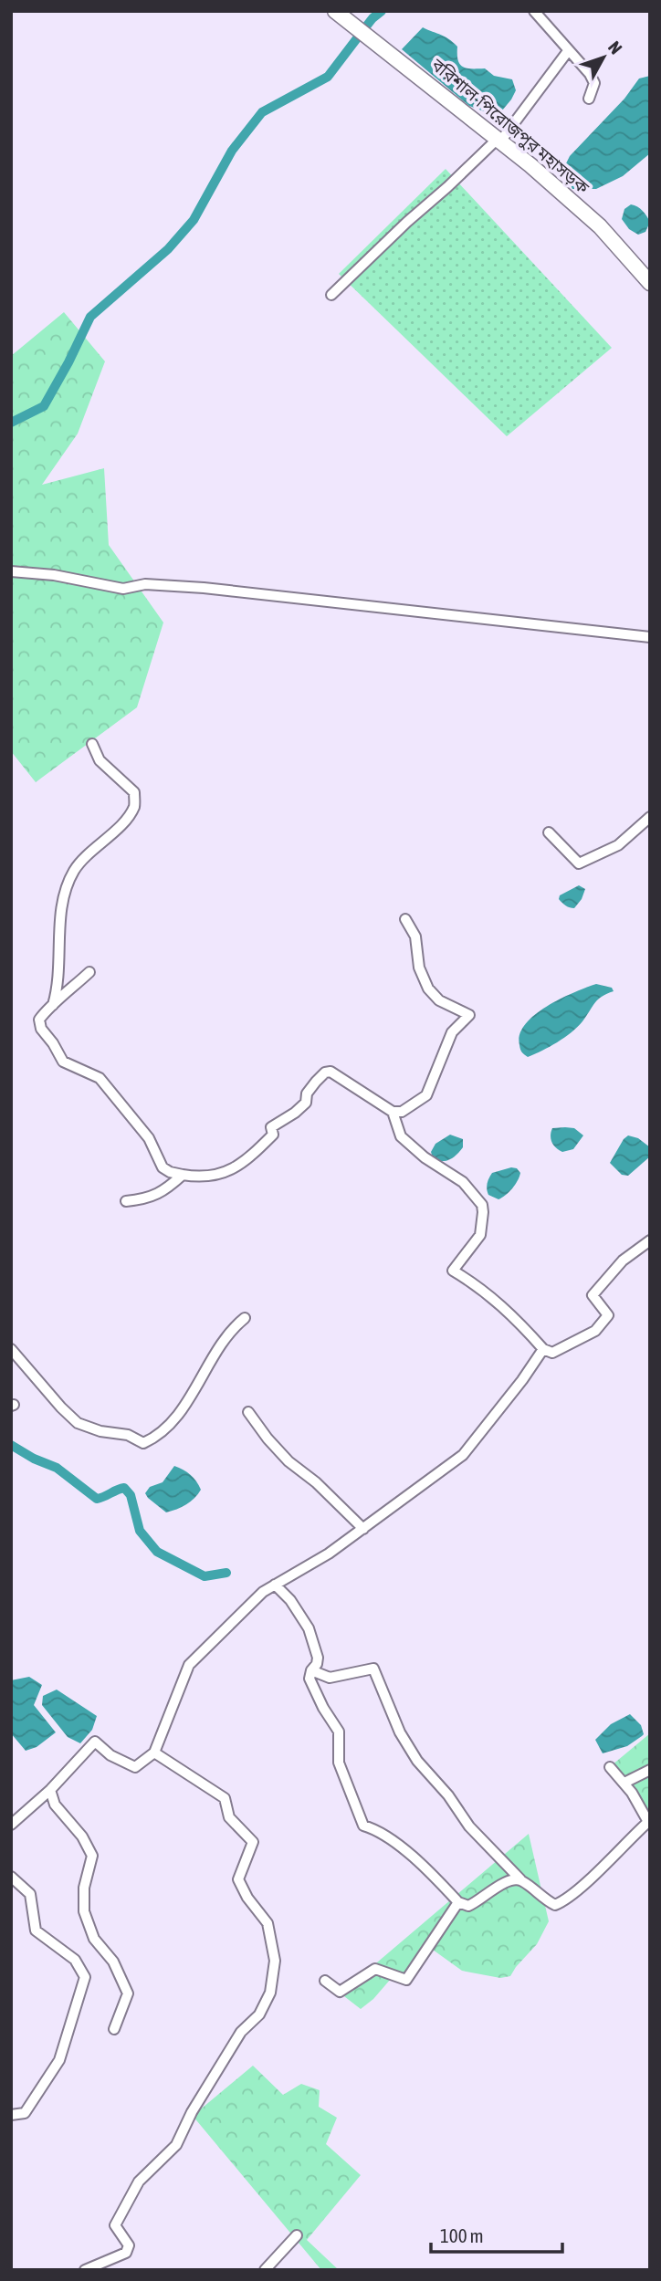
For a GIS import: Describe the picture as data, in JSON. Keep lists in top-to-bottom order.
{
  "streets": {
    "highway": ["বরিশাল-পিরোজপুর মহাসড়ক"]
  },
  "scale_bar": "100 m",
  "north": "top right"
}
